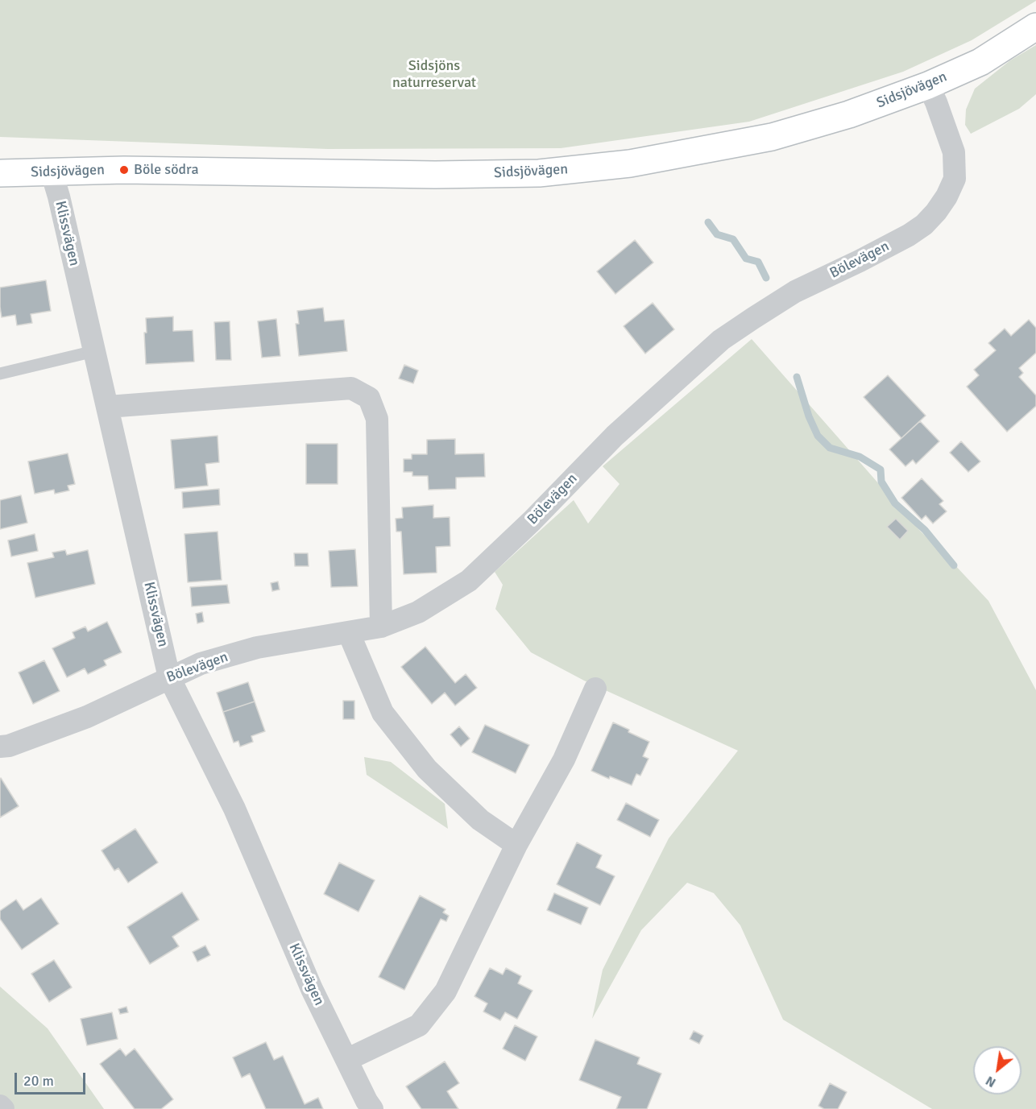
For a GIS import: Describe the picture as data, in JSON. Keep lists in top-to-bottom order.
{
  "streets": {
    "main road": ["Sidsjövägen"],
    "street": ["Klissvägen", "Bölevägen"]
  },
  "crossings": [
    ["Sidsjövägen", "Klissvägen"],
    ["Sidsjövägen", "Bölevägen"],
    ["Klissvägen", "Bölevägen"]
  ],
  "parks": ["Sidsjöns naturreservat"],
  "places": ["Böle södra"],
  "scale_bar": "20 m",
  "north": "bottom left"
}
